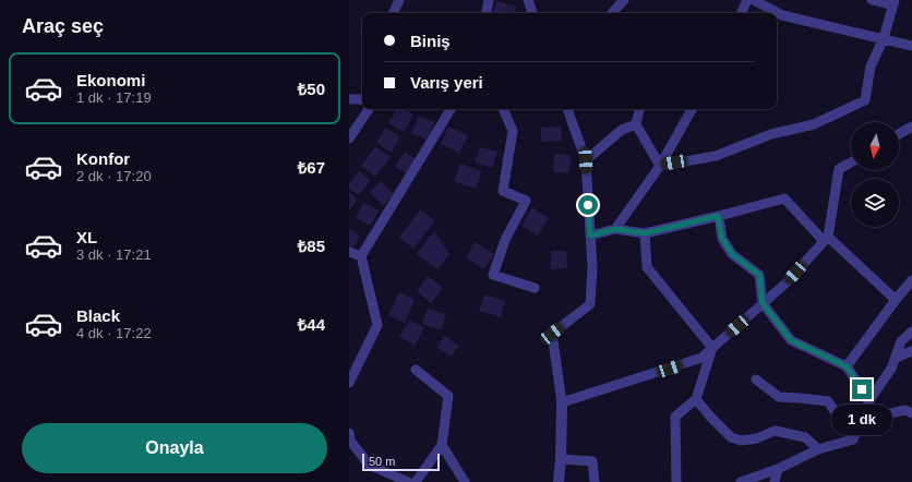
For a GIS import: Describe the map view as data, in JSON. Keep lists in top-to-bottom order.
{
  "scale_bar": "50 m",
  "north": "bottom",
  "page": {
    "heading": "Araç seç",
    "banner": ["Biniş", "Varış yeri"],
    "list": [
      {
        "name": "Ekonomi",
        "note": "1 dk · 17:19",
        "value": "₺50"
      },
      {
        "name": "Konfor",
        "note": "2 dk · 17:20",
        "value": "₺67"
      },
      {
        "name": "XL",
        "note": "3 dk · 17:21",
        "value": "₺85"
      },
      {
        "name": "Black",
        "note": "4 dk · 17:22",
        "value": "₺44"
      }
    ],
    "bubble": "1 dk",
    "buttons": "Onayla",
    "scale": "50 m"
  }
}
